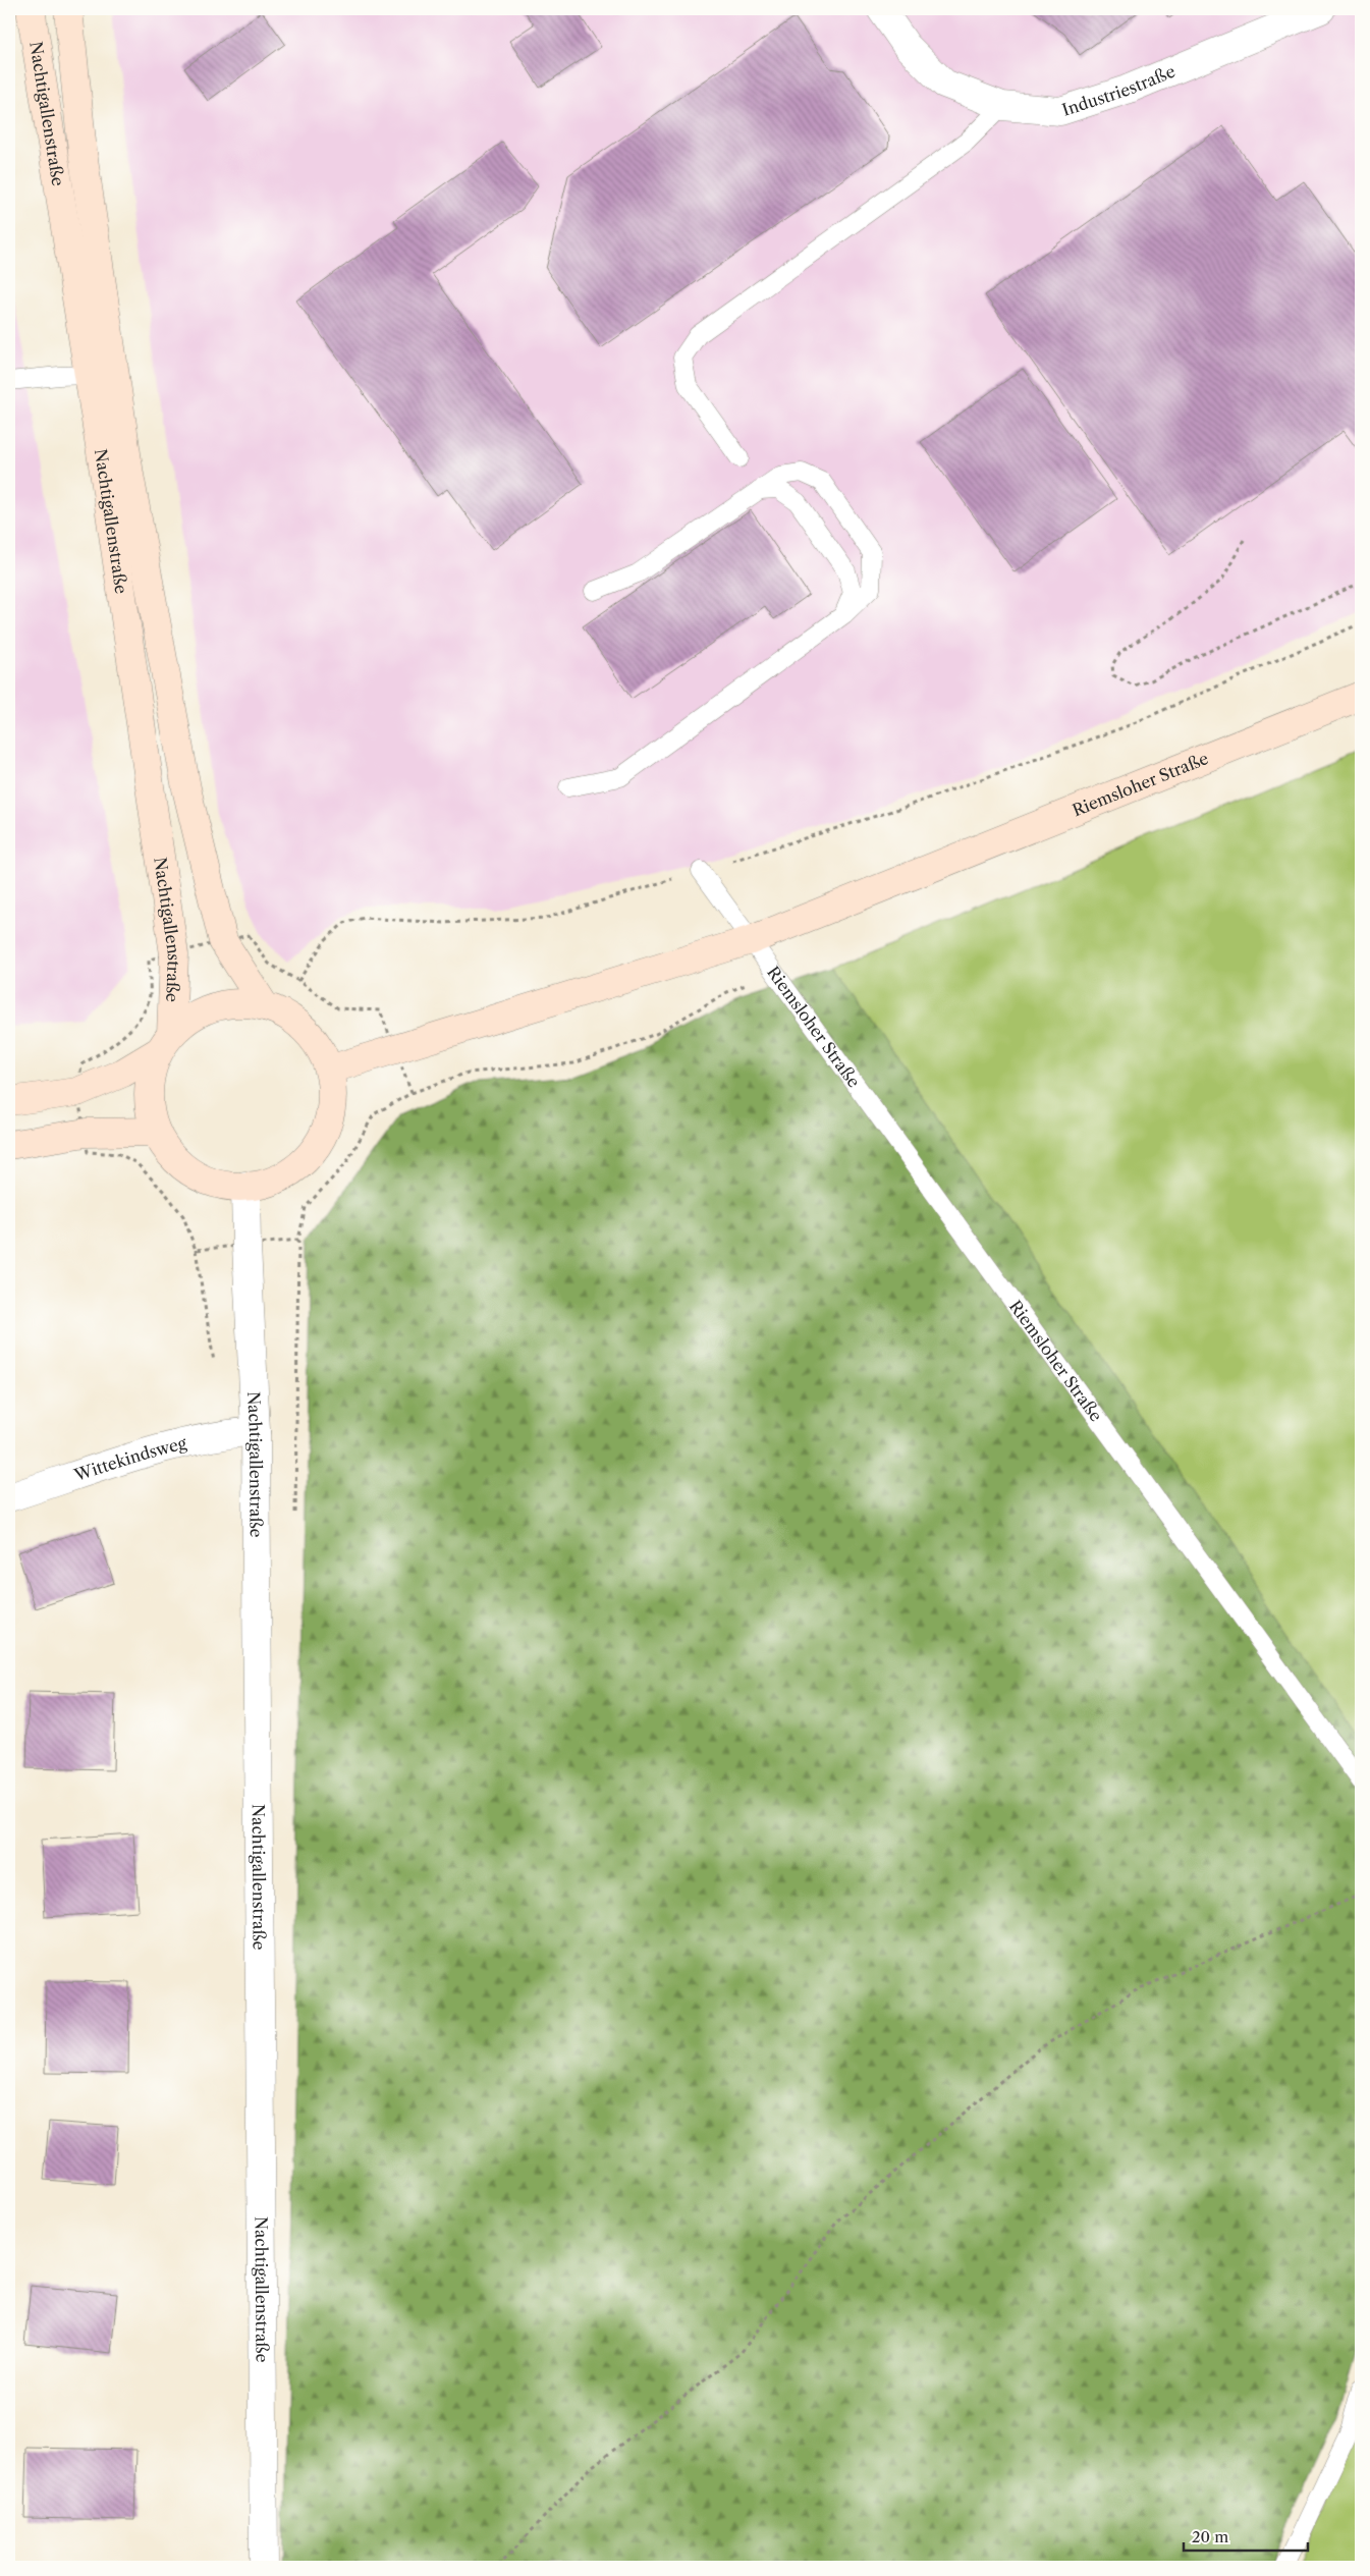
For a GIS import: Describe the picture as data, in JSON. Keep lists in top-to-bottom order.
{
  "streets": {
    "main road": ["Nachtigallenstraße", "Riemsloher Straße"],
    "street": ["Industriestraße", "Wittekindsweg"]
  },
  "crossings": [
    ["Nachtigallenstraße", "Riemsloher Straße"],
    ["Nachtigallenstraße", "Wittekindsweg"]
  ],
  "scale_bar": "20 m"
}
